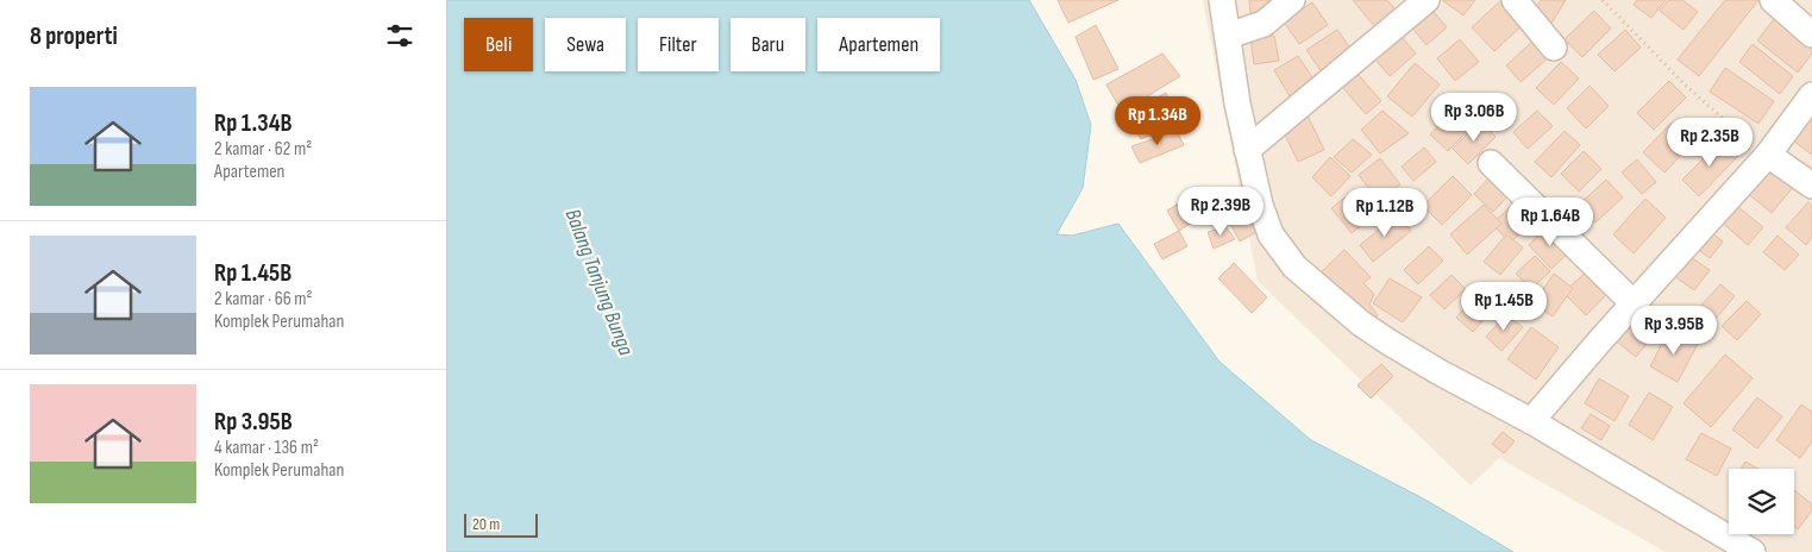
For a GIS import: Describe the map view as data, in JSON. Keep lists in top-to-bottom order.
{
  "water": ["Balang Tanjung Bunga"],
  "scale_bar": "20 m",
  "page": {
    "heading": "8 properti",
    "chip": [
      "Beli",
      "Sewa",
      "Filter",
      "Baru",
      "Apartemen"
    ],
    "list": [
      {
        "name": "Rp 1.34B",
        "note": "2 kamar · 62 m² · Apartemen"
      },
      {
        "name": "Rp 1.45B",
        "note": "2 kamar · 66 m² · Komplek Perumahan"
      },
      {
        "name": "Rp 3.95B",
        "note": "4 kamar · 136 m² · Komplek Perumahan"
      }
    ],
    "price": [
      "Rp 3.06B",
      "Rp 1.34B",
      "Rp 2.35B",
      "Rp 2.39B",
      "Rp 1.12B",
      "Rp 1.64B",
      "Rp 1.45B",
      "Rp 3.95B"
    ],
    "scale": "20 m"
  }
}
